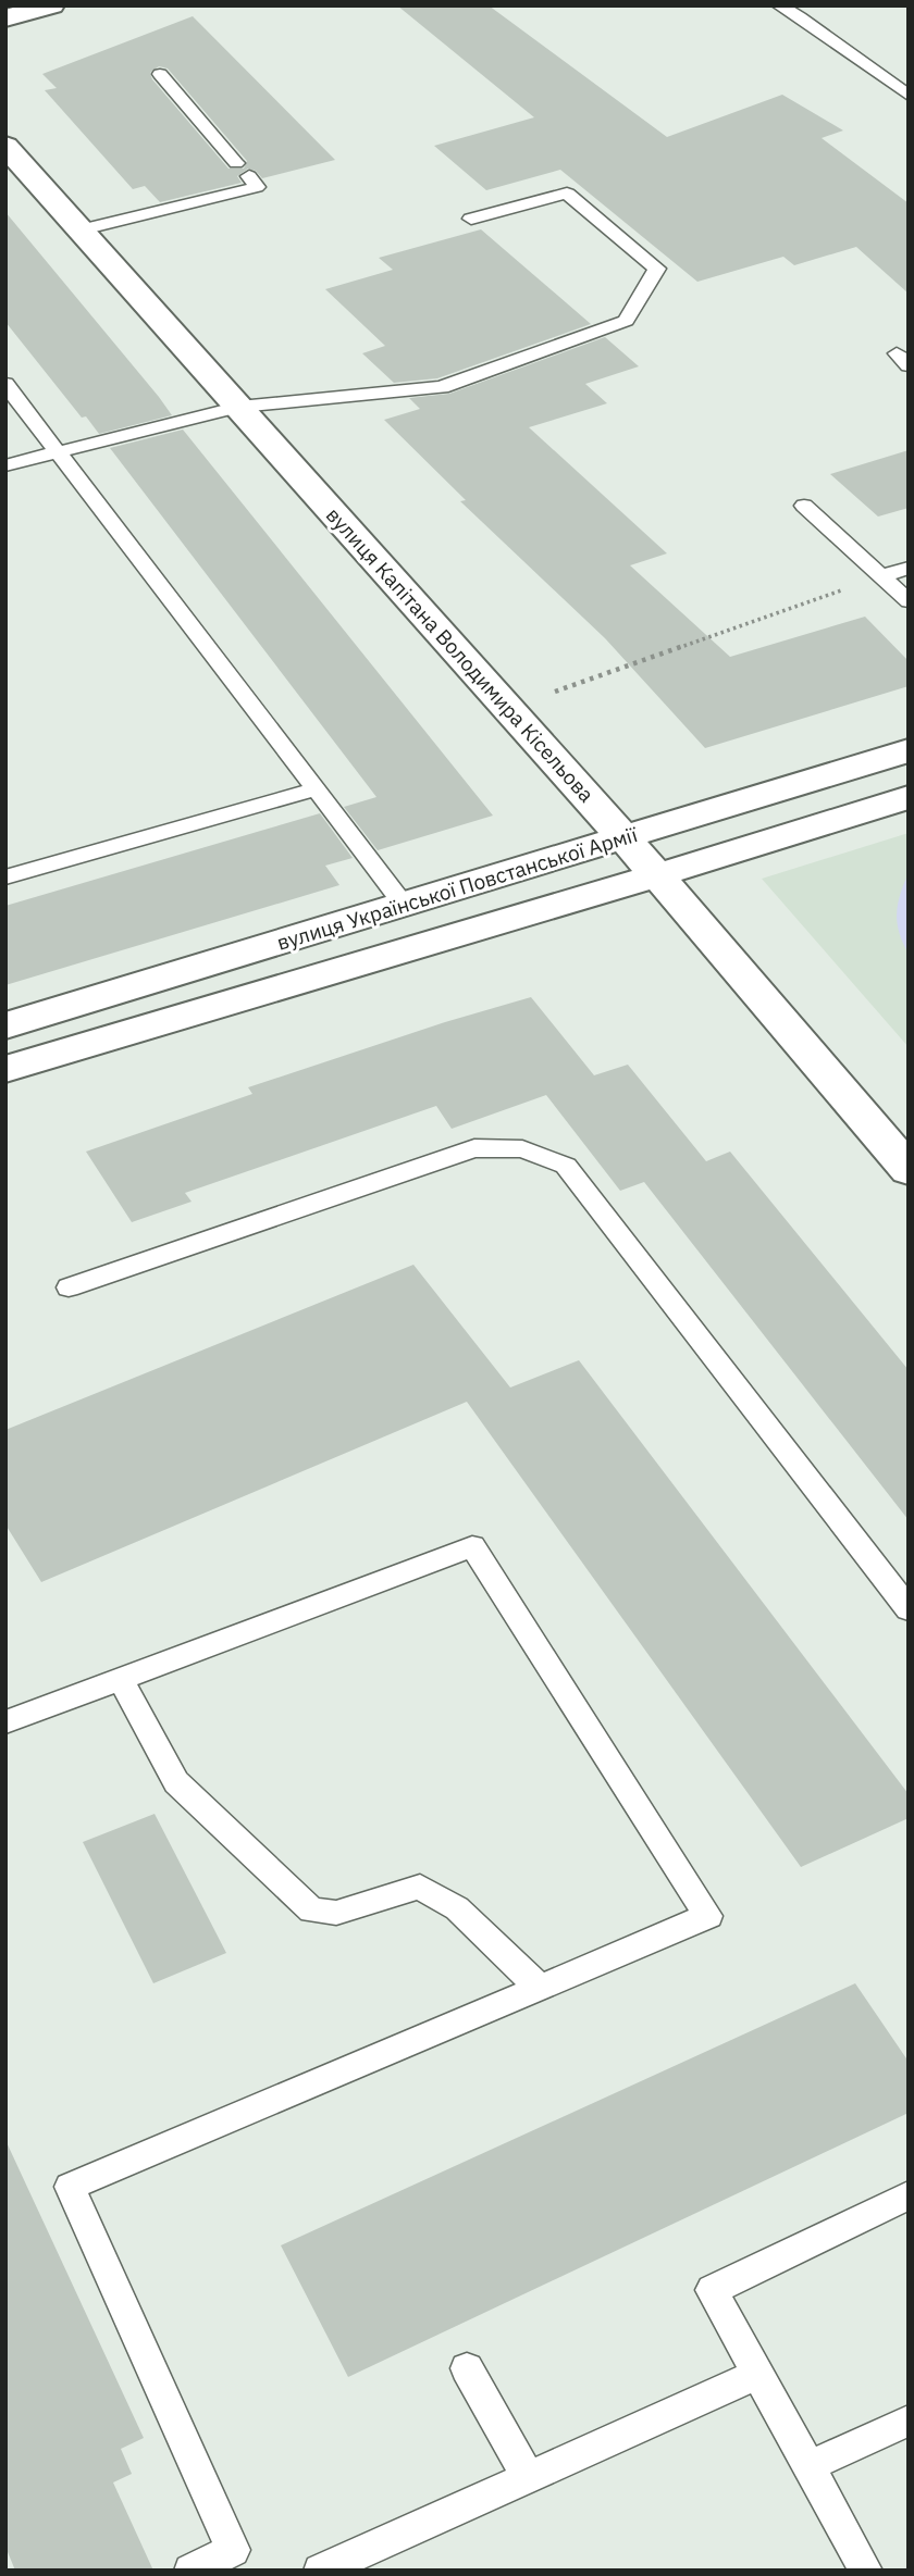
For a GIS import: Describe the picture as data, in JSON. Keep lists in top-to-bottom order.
{
  "streets": {
    "street": ["вулиця Капітана Володимира Кісельова", "вулиця Української Повстанської Армії"]
  },
  "crossings": [
    ["вулиця Капітана Володимира Кісельова", "вулиця Української Повстанської Армії"]
  ]
}
